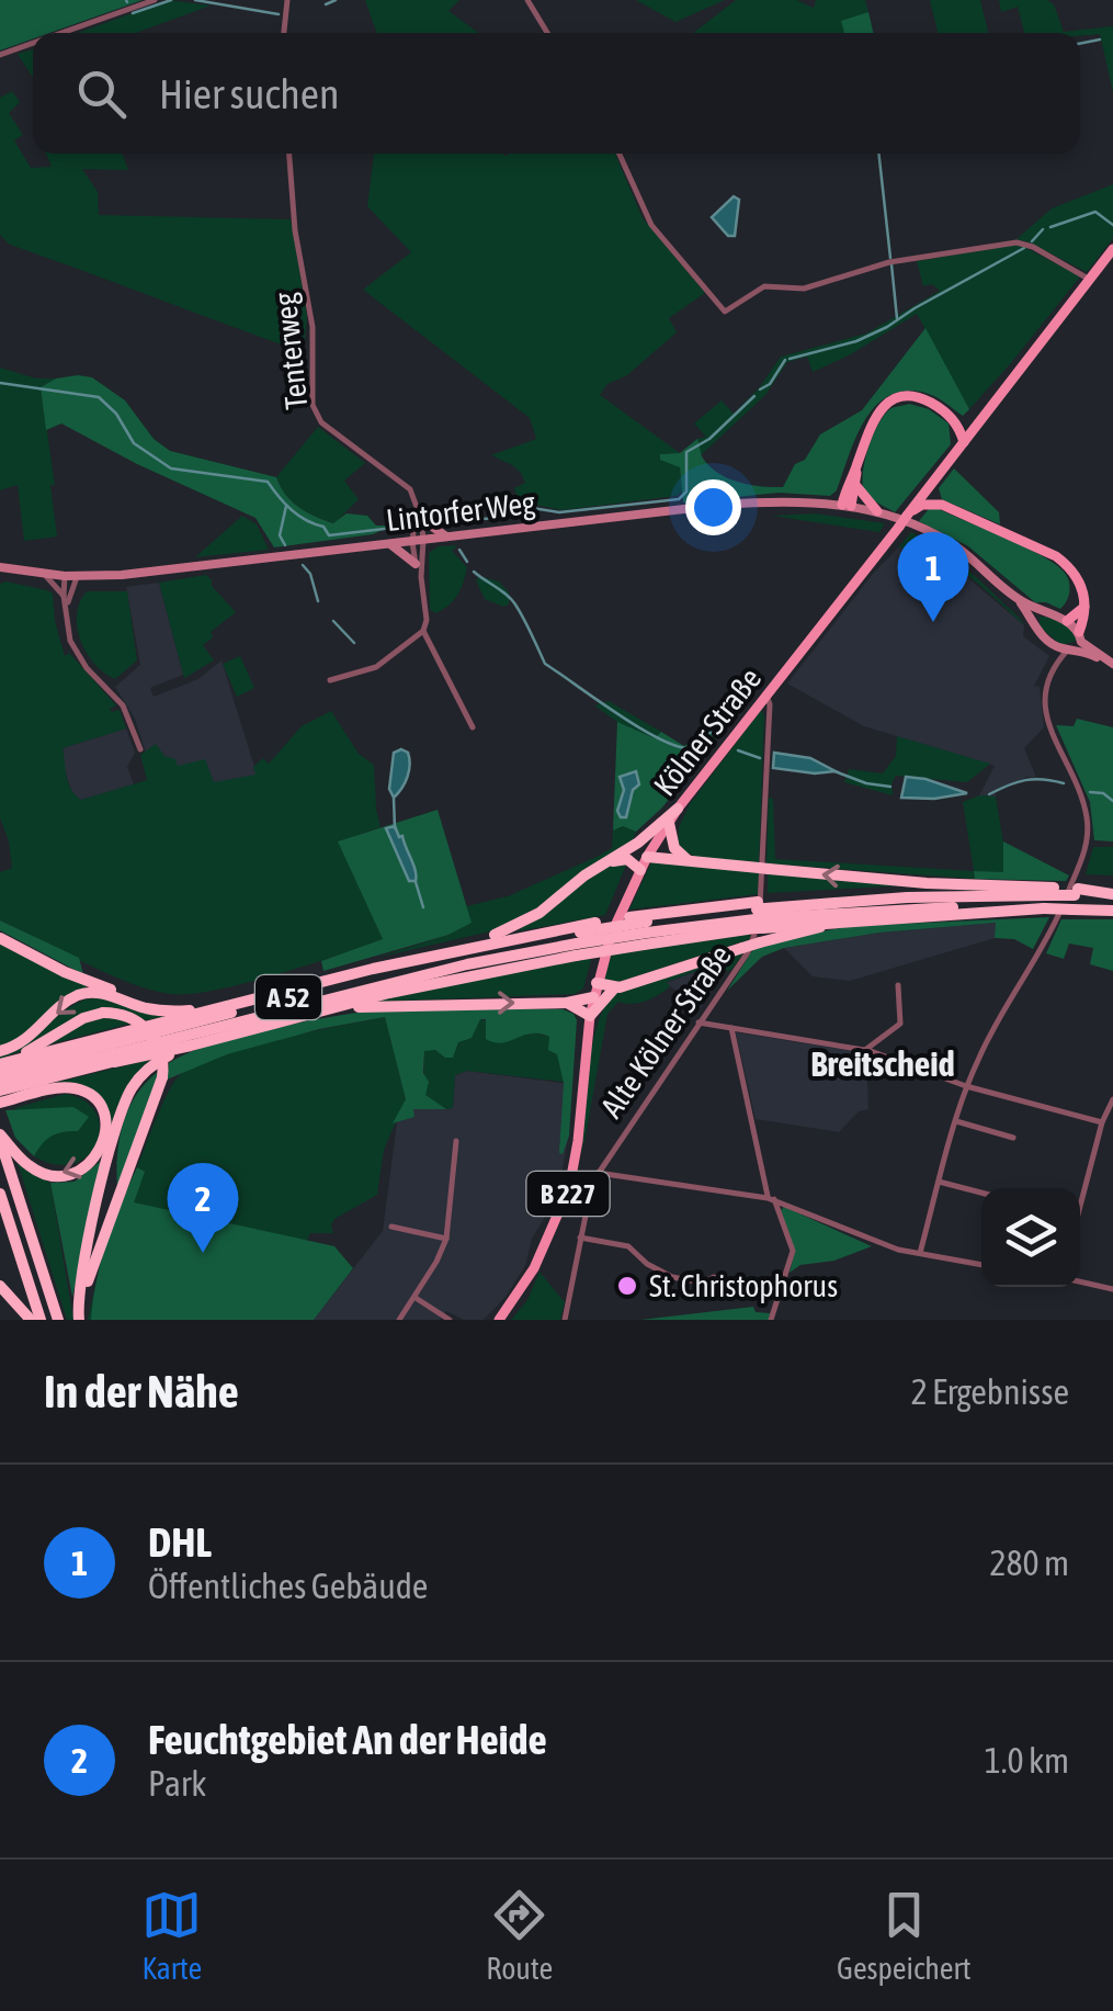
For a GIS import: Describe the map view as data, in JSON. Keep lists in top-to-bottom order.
{
  "streets": {
    "highway": ["A 52"],
    "main road": ["Lintorfer Weg", "Kölner Straße", "B 227"],
    "street": ["Tenterweg", "Alte Kölner Straße"]
  },
  "crossings": [
    ["Tenterweg", "Lintorfer Weg"],
    ["Kölner Straße", "Alte Kölner Straße"]
  ],
  "districts": ["Breitscheid"],
  "places": ["St. Christophorus"],
  "page": {
    "search": "Hier suchen",
    "pins": ["1", "2"],
    "heading": ["In der Nähe", "2 Ergebnisse"],
    "list": [
      {
        "mark": "1",
        "name": "DHL",
        "note": "Öffentliches Gebäude",
        "value": "280 m"
      },
      {
        "mark": "2",
        "name": "Feuchtgebiet An der Heide",
        "note": "Park",
        "value": "1.0 km"
      }
    ],
    "nav": ["Karte", "Route", "Gespeichert"]
  }
}
